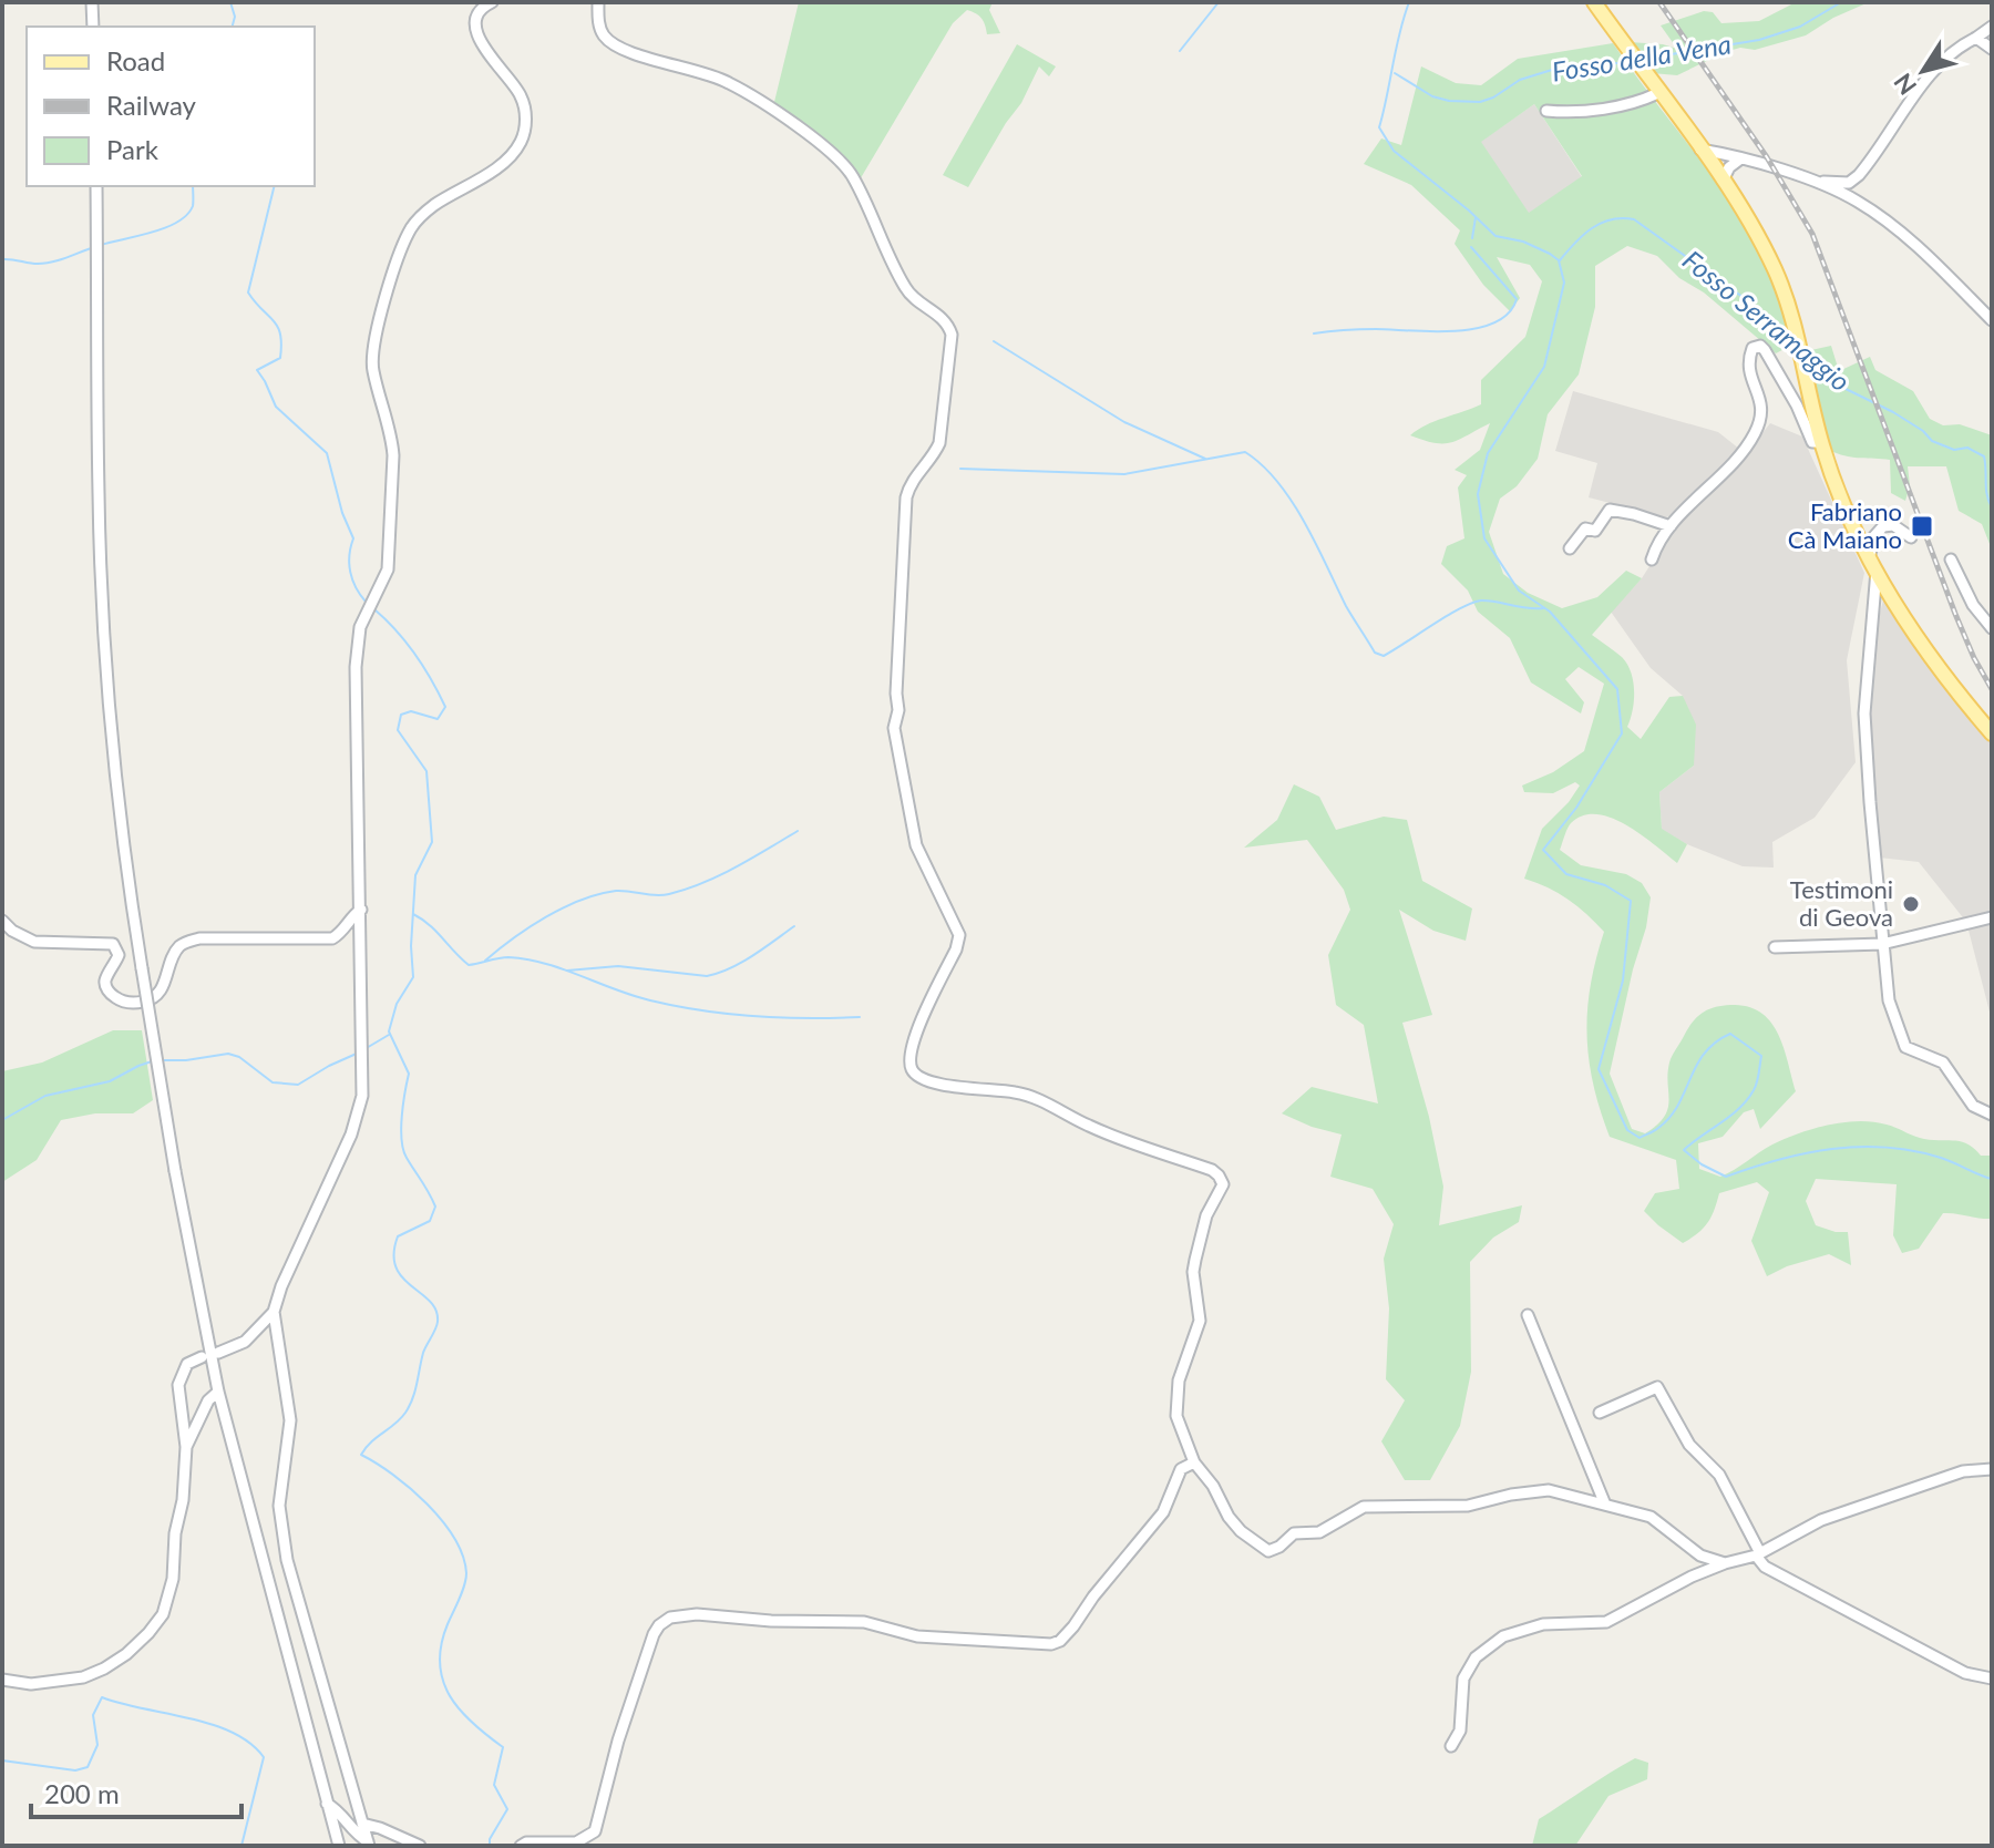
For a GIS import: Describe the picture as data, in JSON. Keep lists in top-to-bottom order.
{
  "water": ["Fosso della Vena", "Fosso Serramaggio"],
  "places": {
    "transit": ["Fabriano Cà Maiano"],
    "other": ["Testimoni di Geova"]
  },
  "legend": ["Road", "Railway", "Park"],
  "scale_bar": "200 m",
  "north": "bottom left"
}
